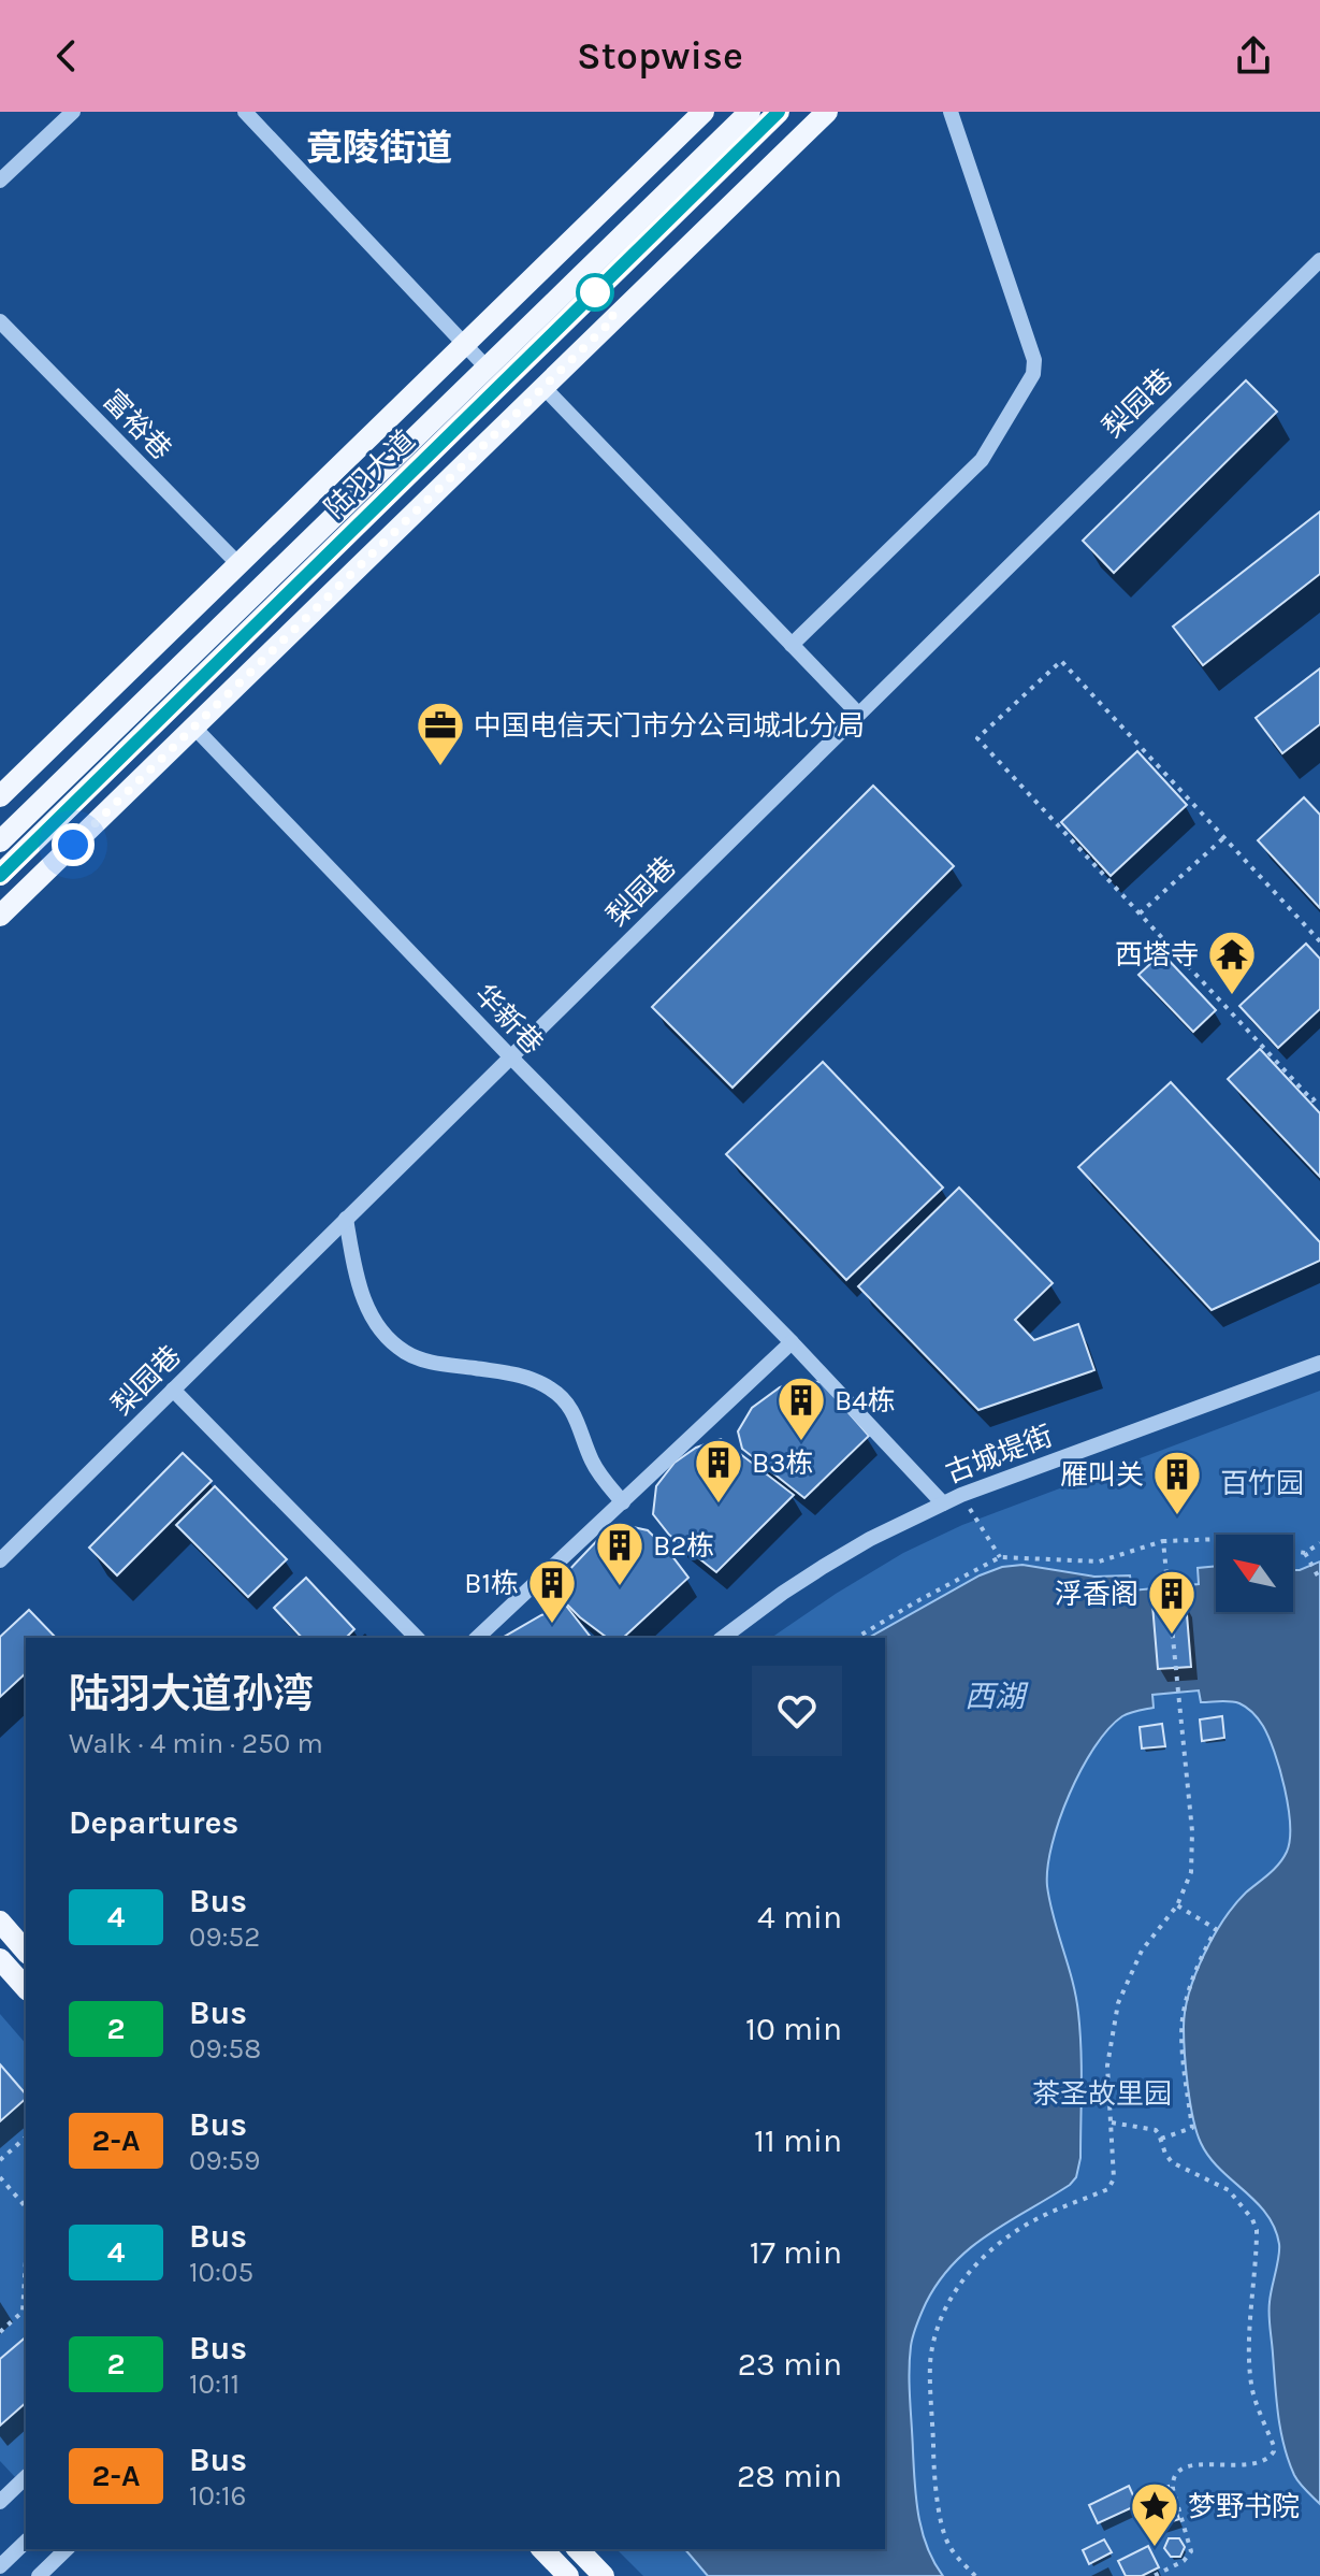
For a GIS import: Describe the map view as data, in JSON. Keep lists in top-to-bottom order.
{
  "streets": {
    "main road": ["陆羽大道"],
    "street": [
      "梨园巷",
      "富裕巷",
      "华新巷",
      "古城堤街"
    ]
  },
  "crossings": [
    ["梨园巷", "华新巷"],
    ["华新巷", "古城堤街"]
  ],
  "districts": ["竟陵街道"],
  "water": ["西湖"],
  "parks": ["百竹园", "茶圣故里园"],
  "places": {
    "office": ["中国电信天门市分公司城北分局"],
    "temple": ["西塔寺"],
    "building": [
      "B4栋",
      "B3栋",
      "雁叫关",
      "B2栋",
      "B1栋",
      "浮香阁"
    ],
    "place": ["梦野书院"]
  },
  "lines": ["bus line 4"],
  "north": "top left",
  "page": {
    "header": "Stopwise",
    "heading": [
      ["陆羽大道孙湾", "Walk · 4 min · 250 m"],
      "Departures"
    ],
    "list": [
      {
        "mark": "4",
        "name": "Bus",
        "note": "09:52",
        "value": "4 min"
      },
      {
        "mark": "2",
        "name": "Bus",
        "note": "09:58",
        "value": "10 min"
      },
      {
        "mark": "2-A",
        "name": "Bus",
        "note": "09:59",
        "value": "11 min"
      },
      {
        "mark": "4",
        "name": "Bus",
        "note": "10:05",
        "value": "17 min"
      },
      {
        "mark": "2",
        "name": "Bus",
        "note": "10:11",
        "value": "23 min"
      },
      {
        "mark": "2-A",
        "name": "Bus",
        "note": "10:16",
        "value": "28 min"
      }
    ]
  }
}
